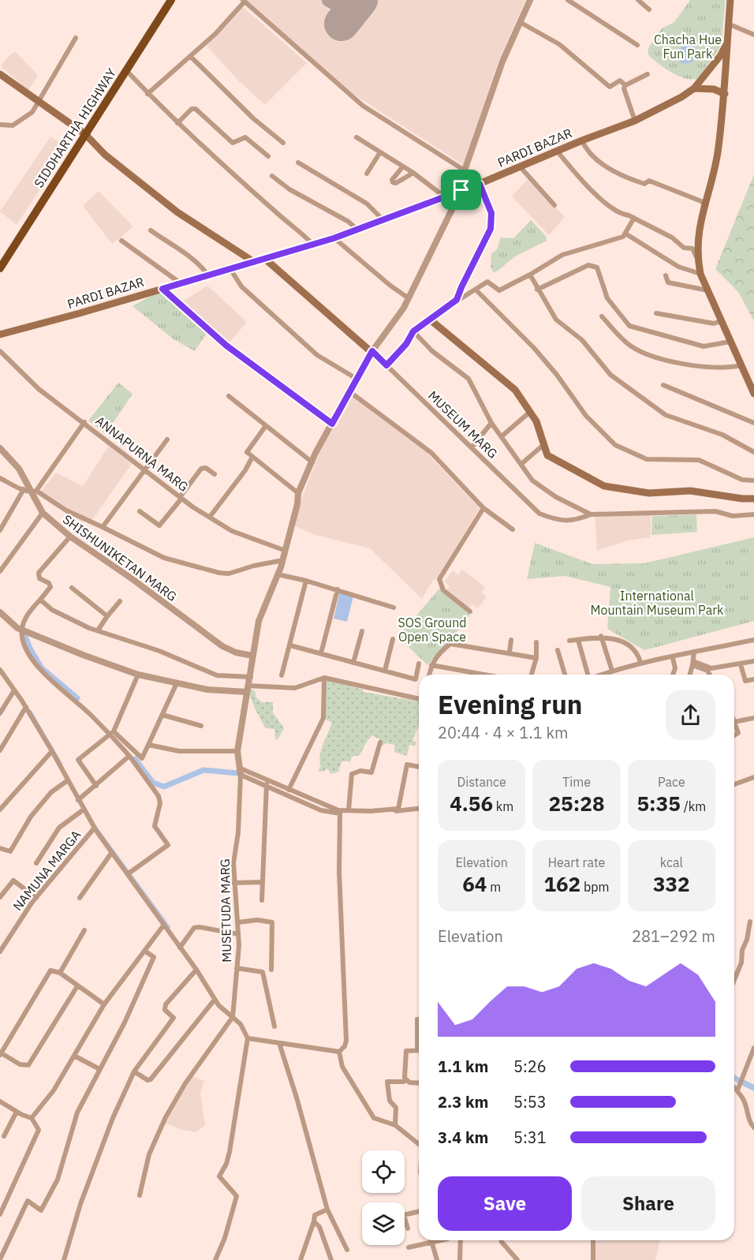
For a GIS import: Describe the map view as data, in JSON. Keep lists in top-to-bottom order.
{
  "streets": {
    "highway": ["SIDDHARTHA HIGHWAY"],
    "main road": ["PARDI BAZAR"],
    "street": [
      "MUSEUM MARG",
      "ANNAPURNA MARG",
      "SHISHUNIKETAN MARG",
      "NAMUNA MARGA",
      "MUSETUDA MARG"
    ]
  },
  "parks": ["Chacha Hue Fun Park", "International Mountain Museum Park", "SOS Ground Open Space"],
  "page": {
    "heading": ["Evening run", "20:44 · 4 × 1.1 km"],
    "stats": [
      ["Distance", "4.56 km"],
      ["Time", "25:28"],
      ["Pace", "5:35 /km"],
      ["Elevation", "64 m"],
      ["Heart rate", "162 bpm"],
      ["kcal", "332"]
    ],
    "chart": ["Elevation", "281–292 m"],
    "list": [
      {
        "name": "1.1 km",
        "note": "5:26"
      },
      {
        "name": "2.3 km",
        "note": "5:53"
      },
      {
        "name": "3.4 km",
        "note": "5:31"
      }
    ],
    "buttons": ["Save", "Share"]
  }
}
